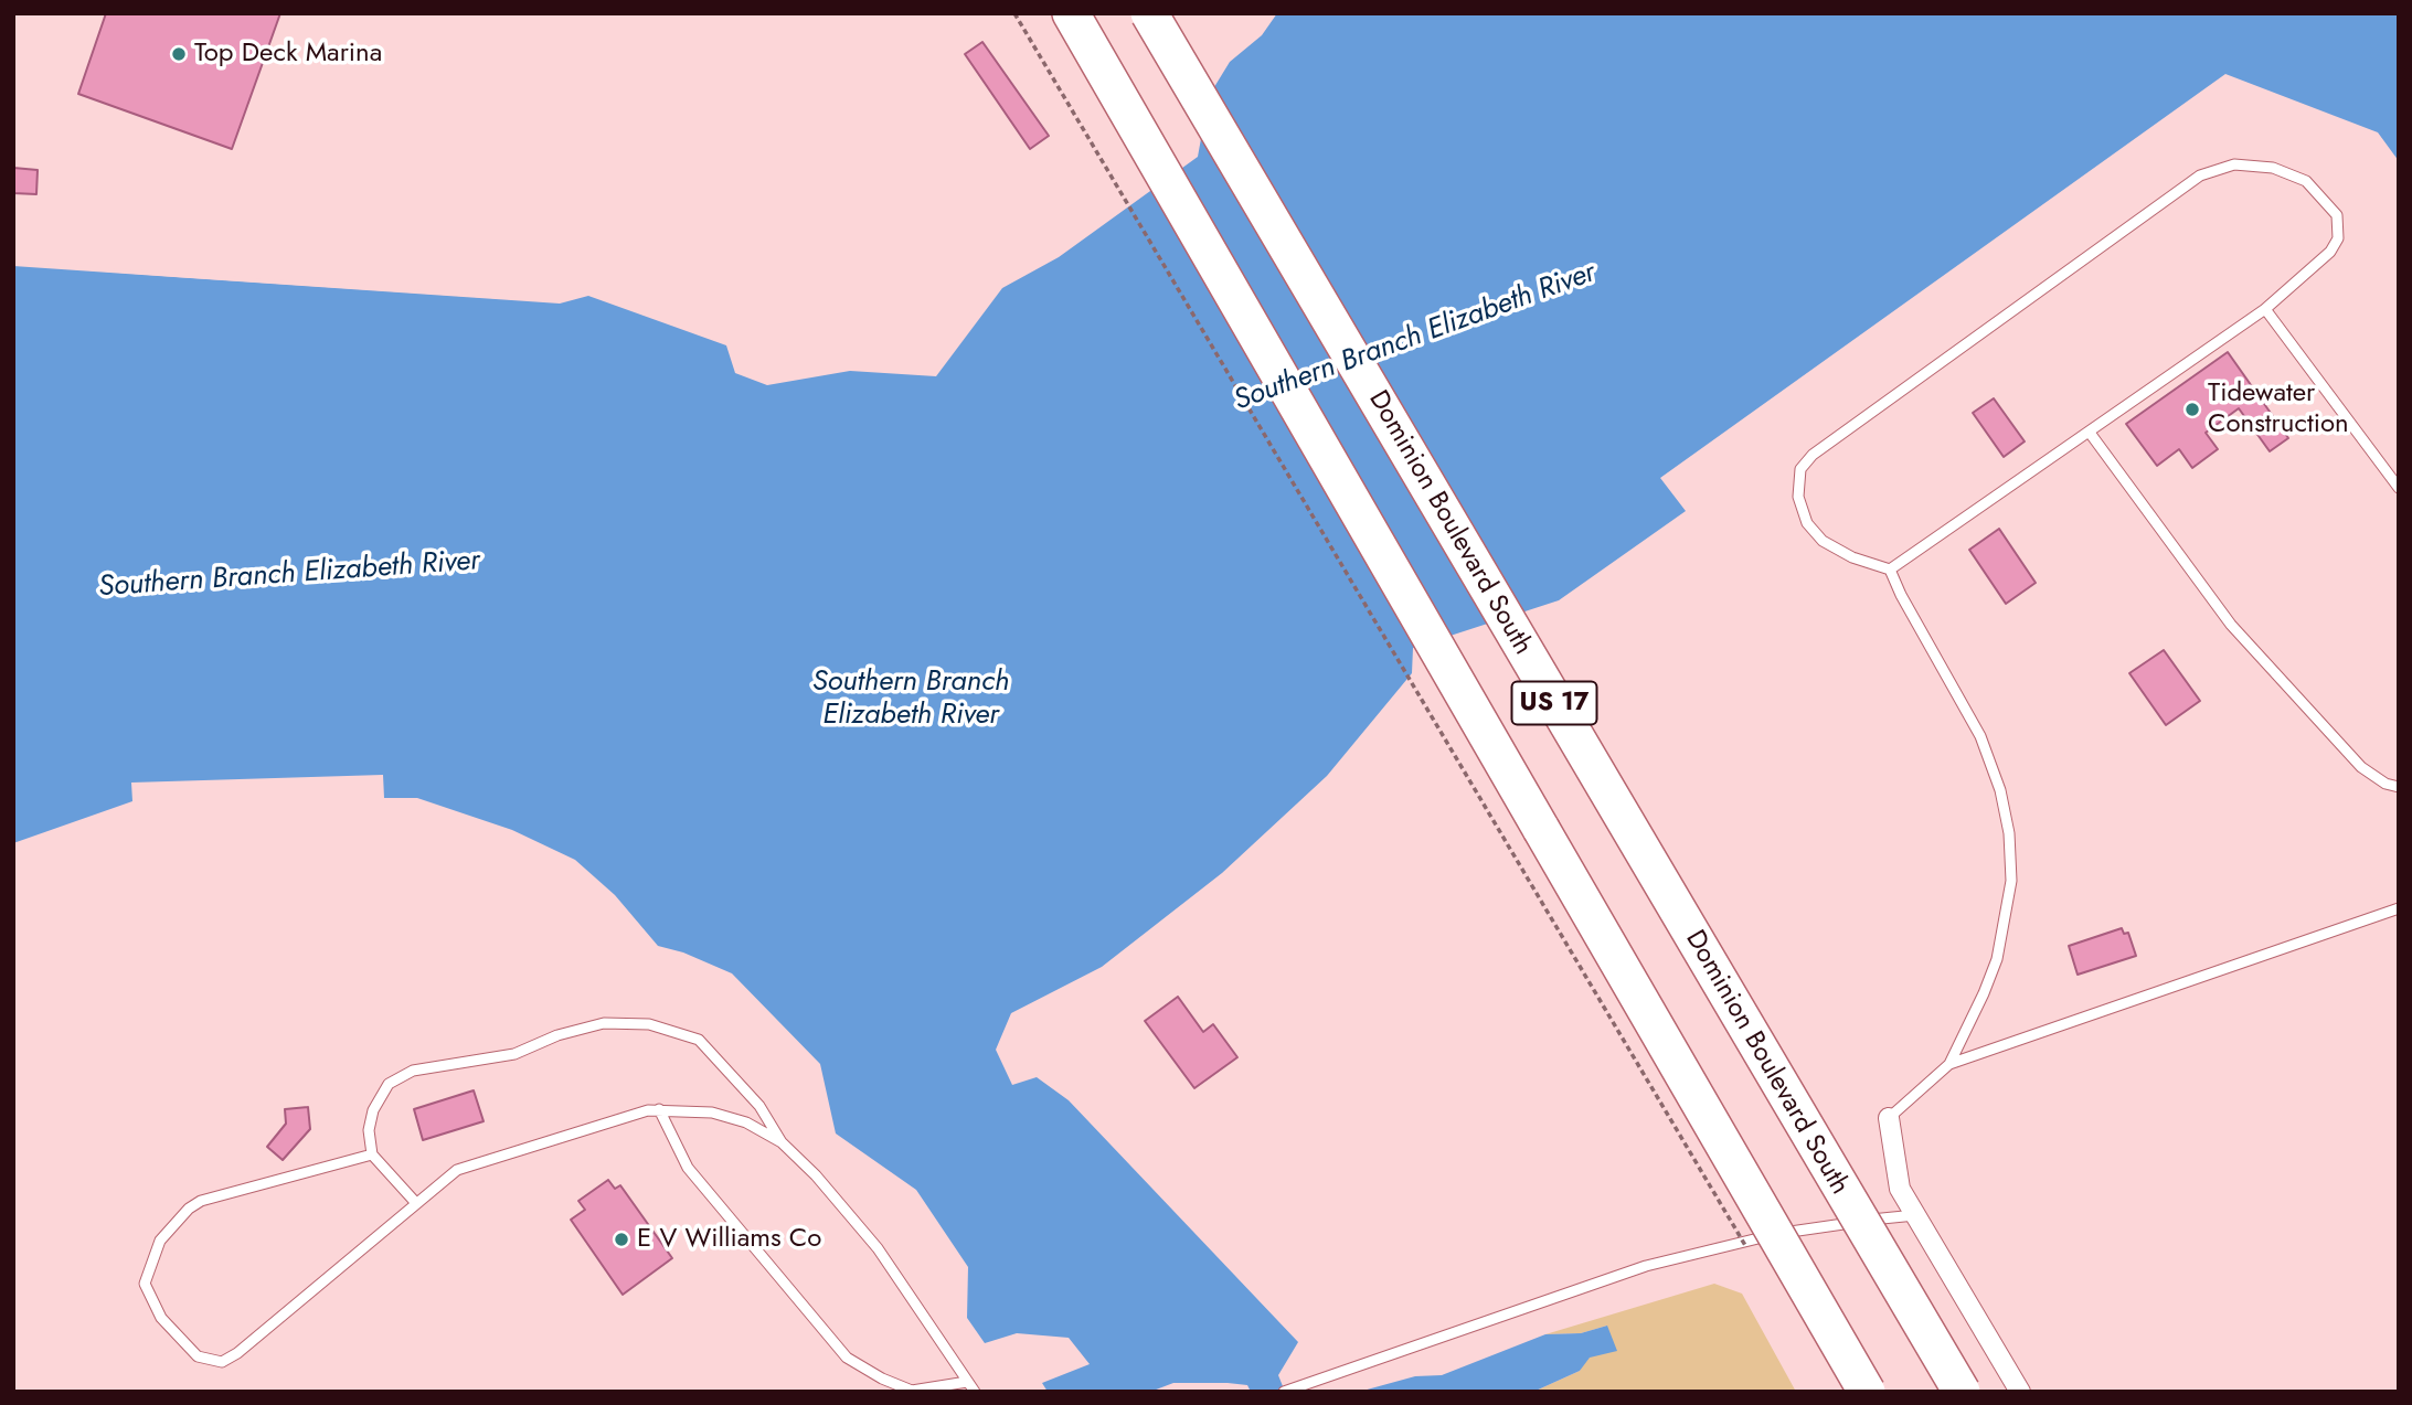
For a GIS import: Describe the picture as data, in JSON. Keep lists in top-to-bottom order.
{
  "streets": {
    "highway": ["Dominion Boulevard South", "US 17"]
  },
  "water": ["Southern Branch Elizabeth River"],
  "places": ["Top Deck Marina", "Tidewater Construction", "E V Williams Co"]
}
